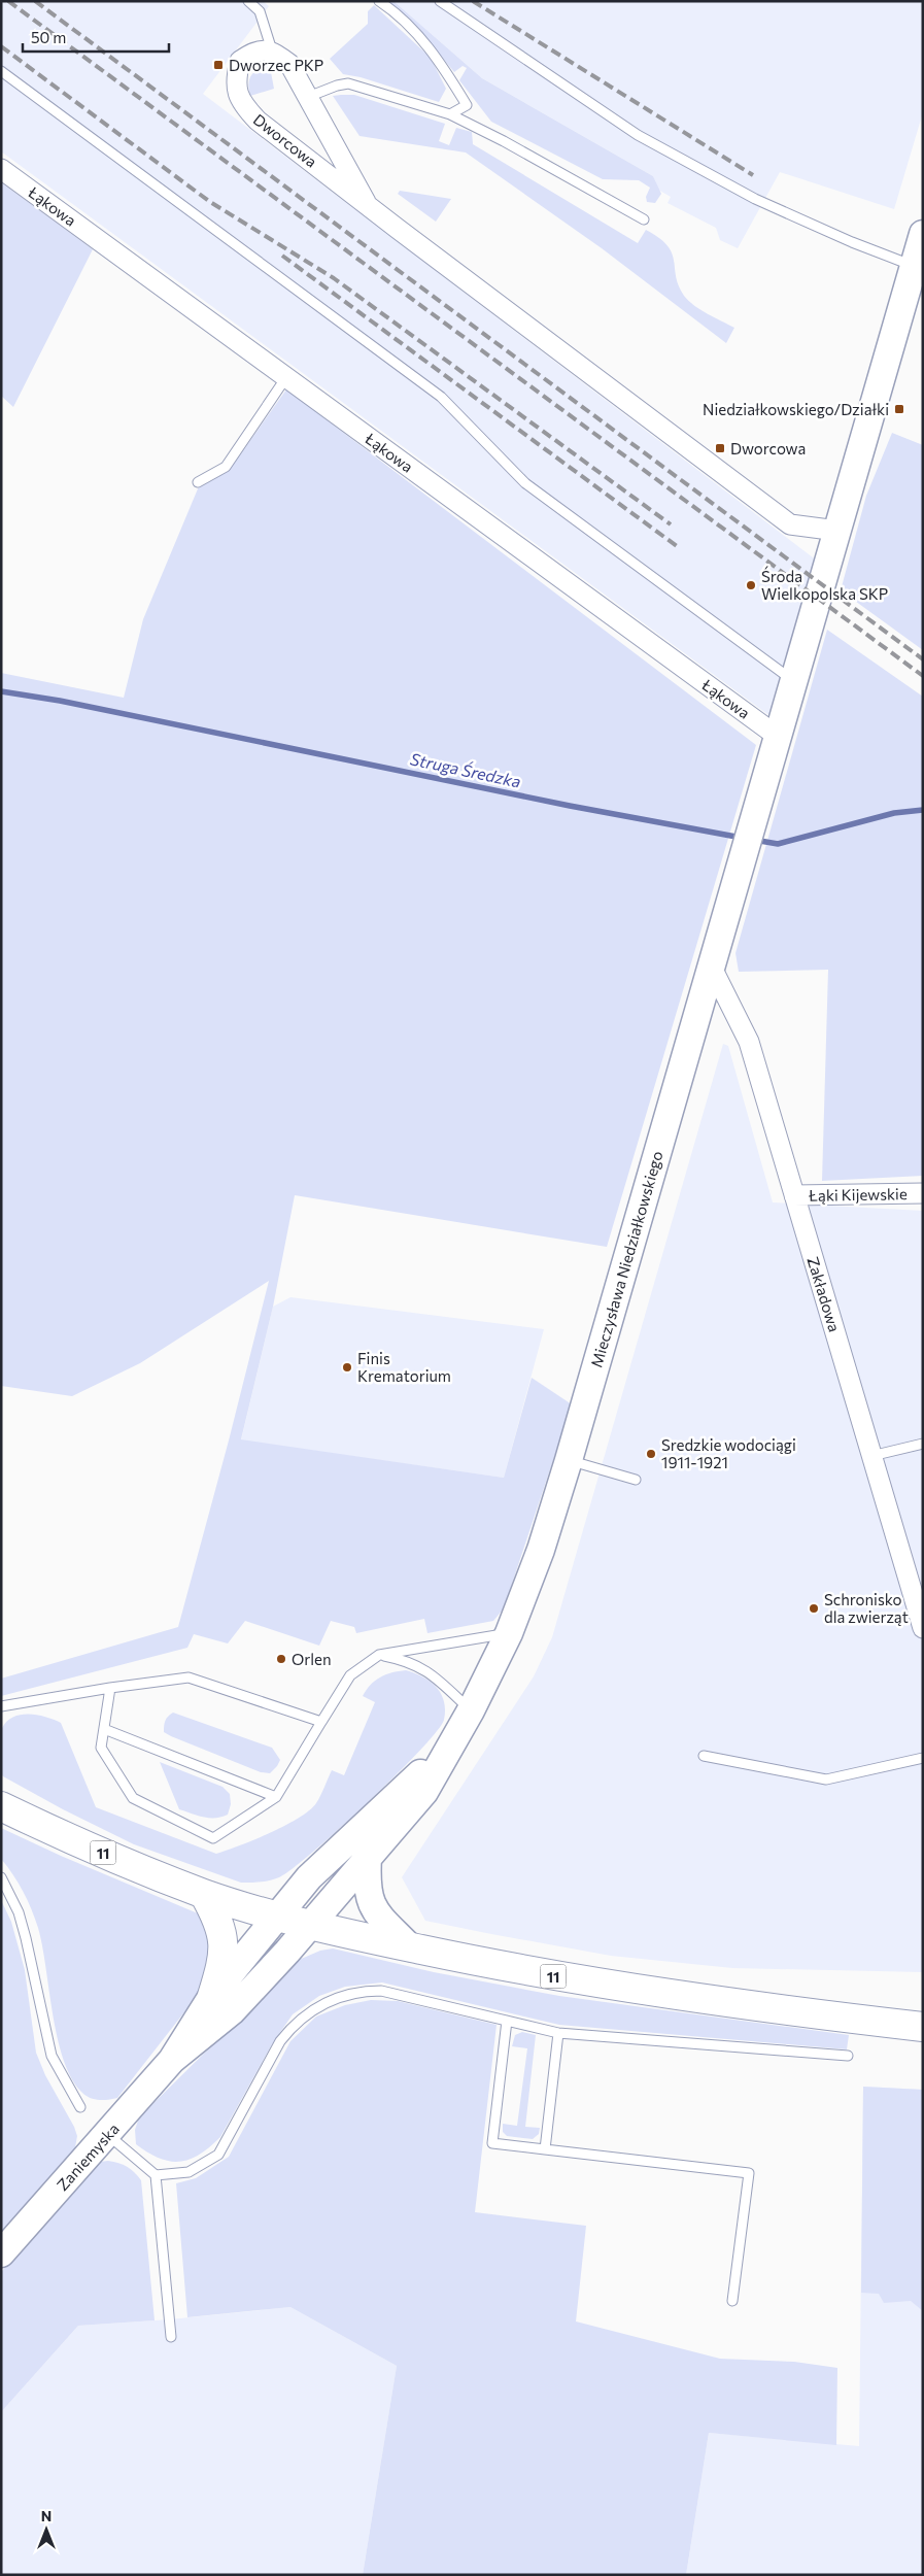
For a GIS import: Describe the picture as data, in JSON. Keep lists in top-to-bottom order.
{
  "streets": {
    "highway": ["11"],
    "street": [
      "Dworcowa",
      "Łąkowa",
      "Łąki Kijewskie",
      "Mieczysława Niedziałkowskiego",
      "Zakładowa",
      "Zaniemyska"
    ]
  },
  "crossings": [
    ["Łąkowa", "Mieczysława Niedziałkowskiego"],
    ["Łąki Kijewskie", "Zakładowa"],
    ["Mieczysława Niedziałkowskiego", "Zakładowa"],
    ["Mieczysława Niedziałkowskiego", "11"],
    ["Mieczysława Niedziałkowskiego", "Zaniemyska"],
    ["11", "Zaniemyska"]
  ],
  "water": ["Struga Średzka"],
  "places": {
    "transit": ["Dworzec PKP", "Niedziałkowskiego/Działki", "Dworcowa"],
    "other": [
      "Środa Wielkopolska SKP",
      "Finis Krematorium",
      "Sredzkie wodociągi 1911-1921",
      "Schronisko dla zwierząt",
      "Orlen"
    ]
  },
  "scale_bar": "50 m",
  "north": "top"
}
